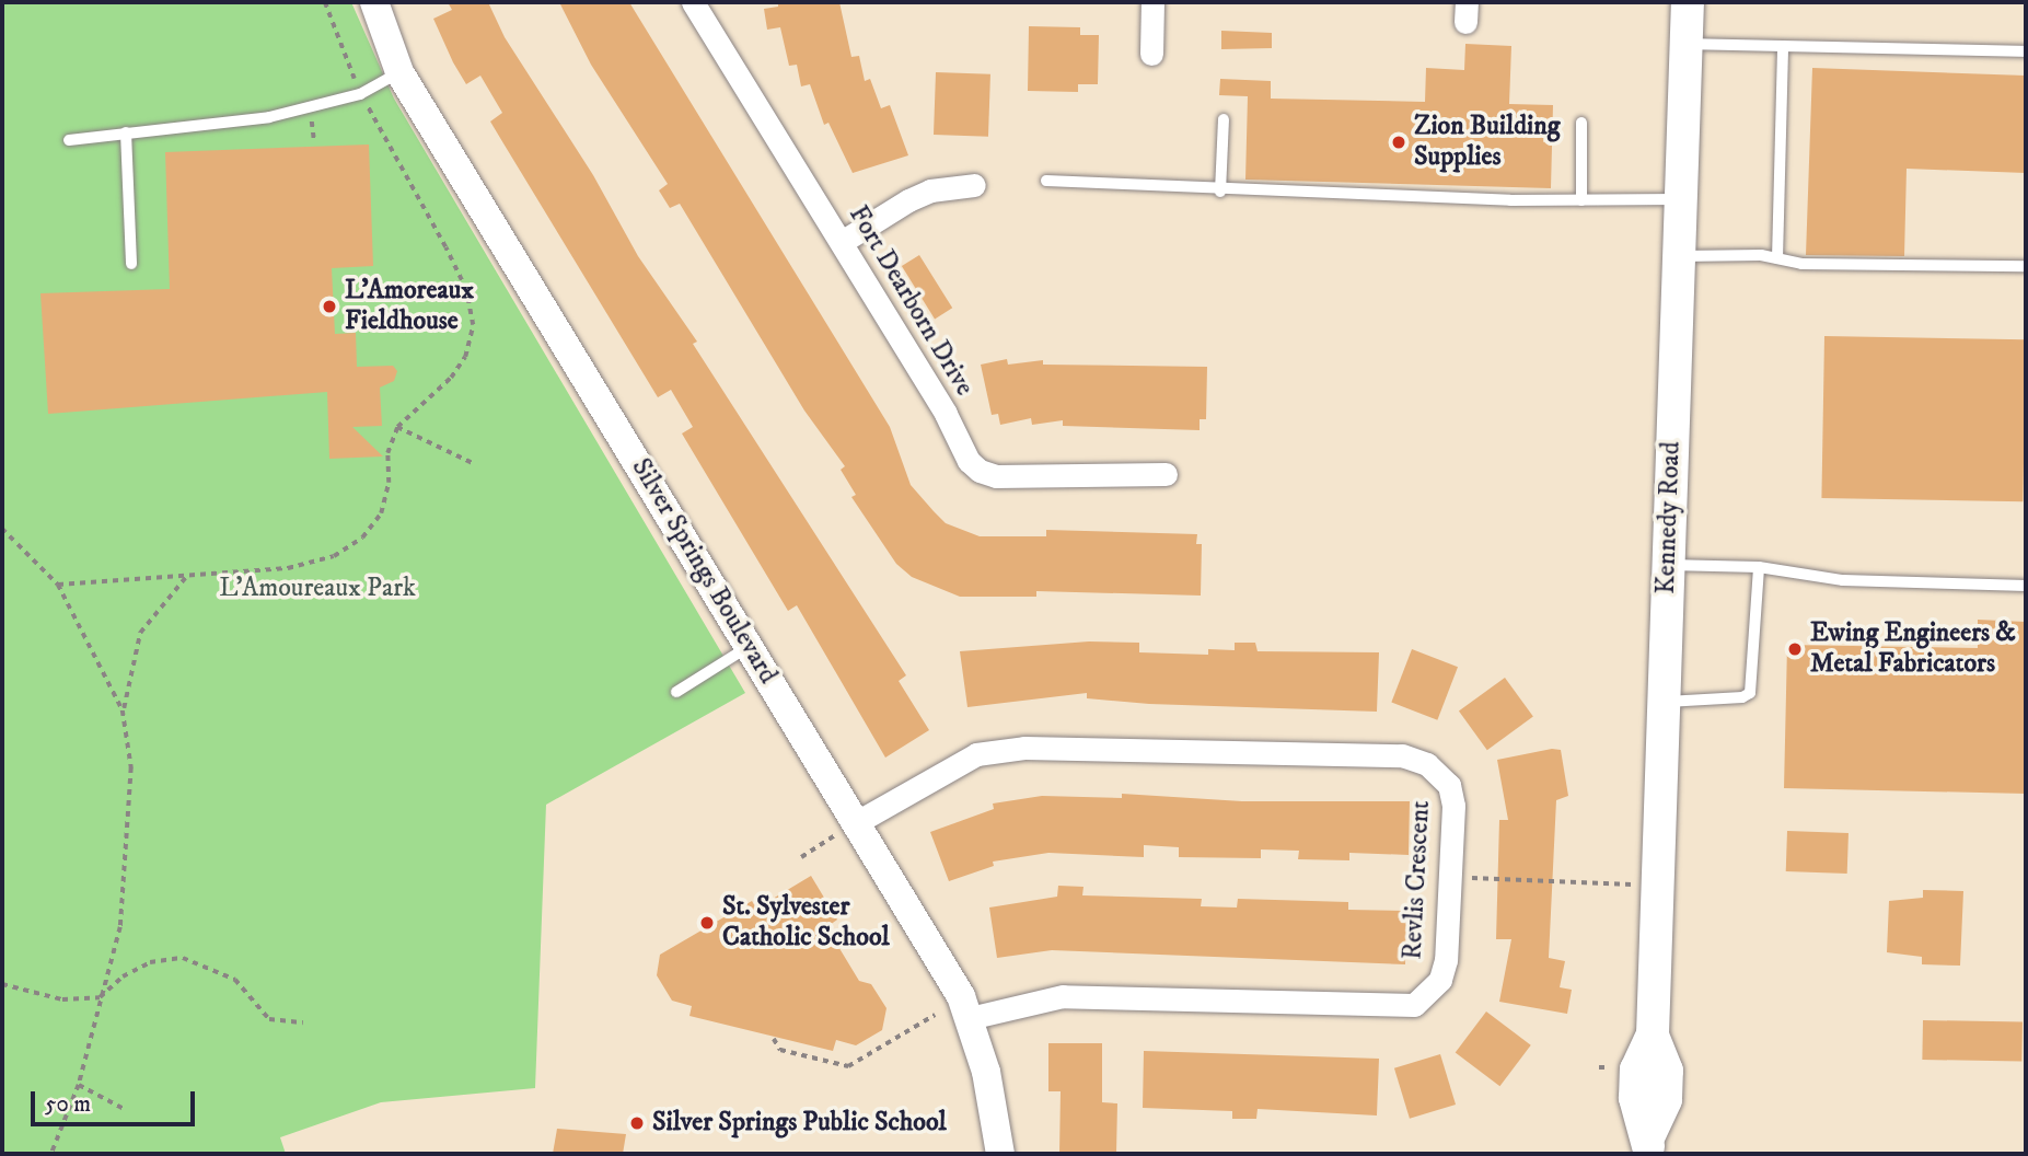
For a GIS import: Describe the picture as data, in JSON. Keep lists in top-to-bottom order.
{
  "streets": {
    "main road": ["Kennedy Road"],
    "street": ["Fort Dearborn Drive", "Silver Springs Boulevard", "Revlis Crescent"]
  },
  "crossings": [
    ["Silver Springs Boulevard", "Revlis Crescent"]
  ],
  "parks": ["L'Amoureaux Park"],
  "places": [
    "Zion Building Supplies",
    "L'Amoreaux Fieldhouse",
    "Ewing Engineers & Metal Fabricators",
    "St. Sylvester Catholic School",
    "Silver Springs Public School"
  ],
  "scale_bar": "50 m"
}
